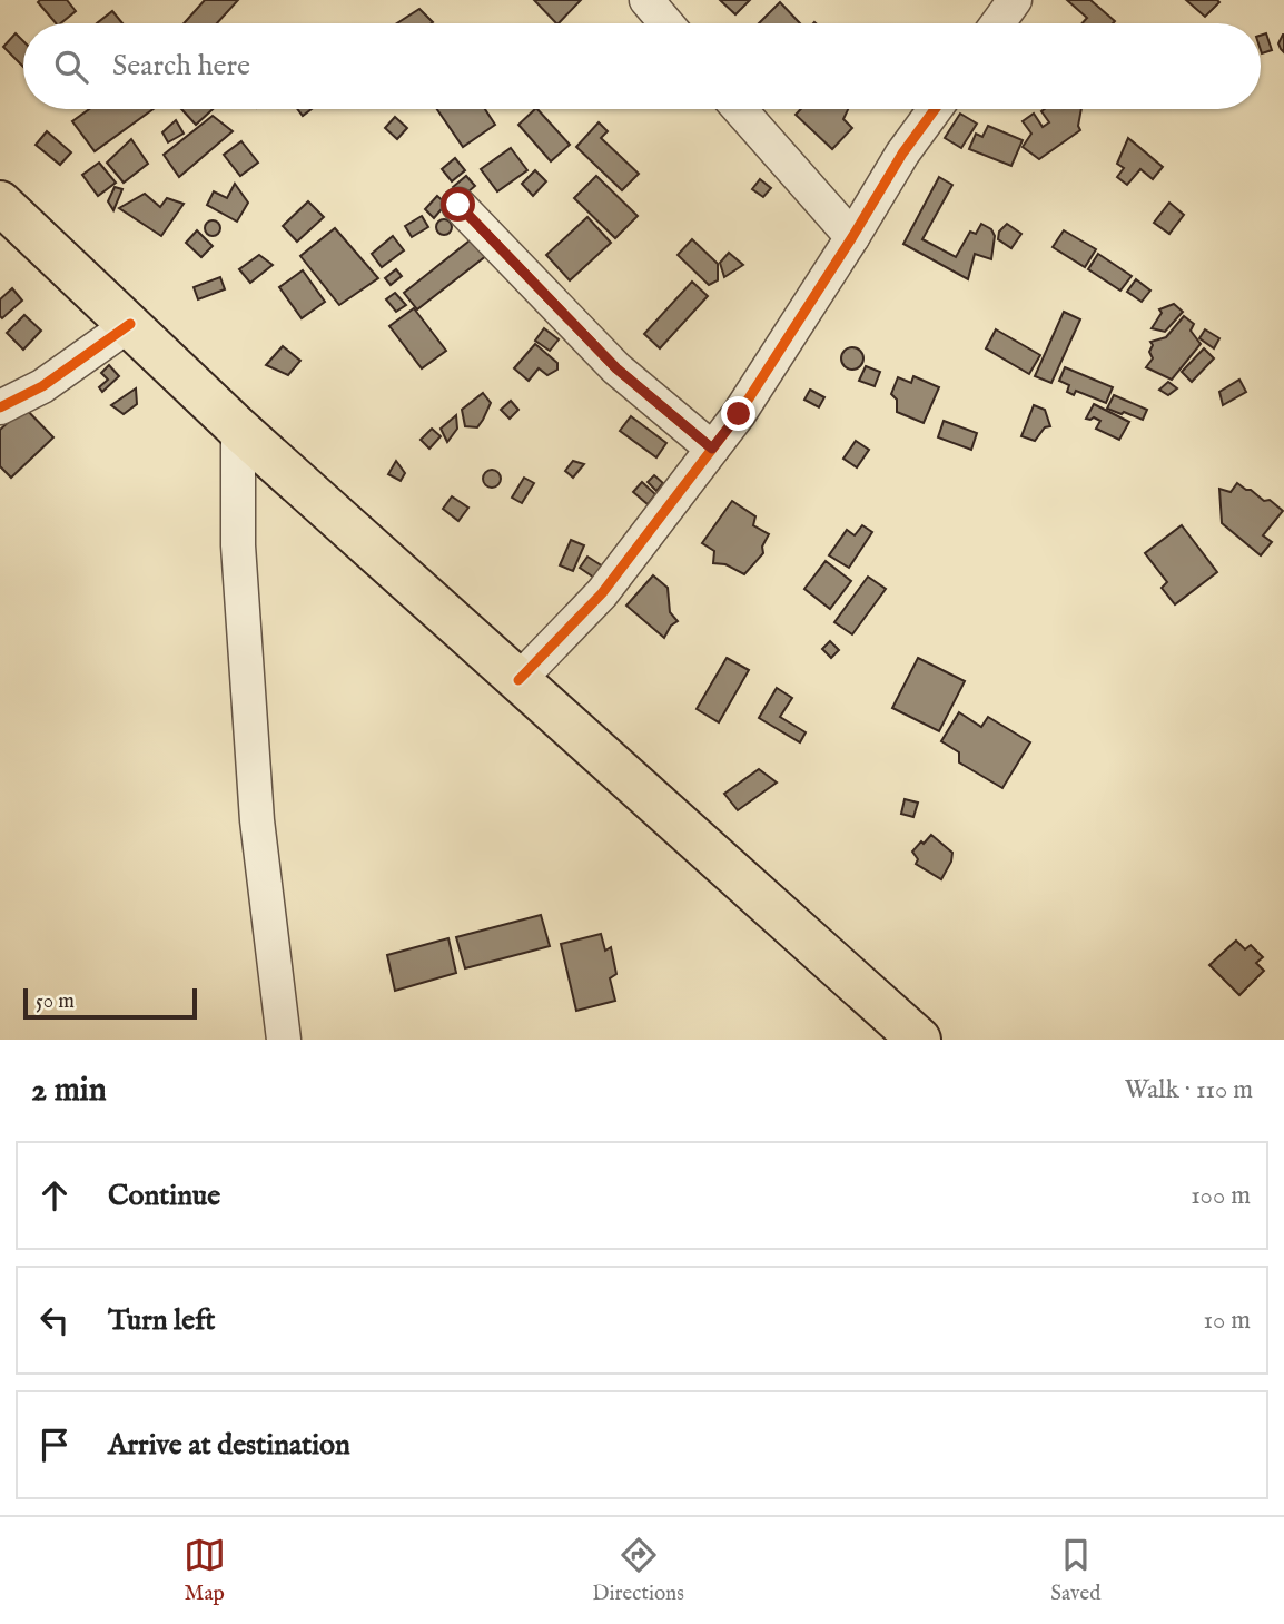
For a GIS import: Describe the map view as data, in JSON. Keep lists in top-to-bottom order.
{
  "scale_bar": "50 m",
  "page": {
    "search": "Search here",
    "scale": "50 m",
    "heading": ["2 min", "Walk · 110 m"],
    "list": [
      ["Continue", "100 m"],
      ["Turn left", "10 m"],
      "Arrive at destination"
    ],
    "nav": ["Map", "Directions", "Saved"]
  }
}
